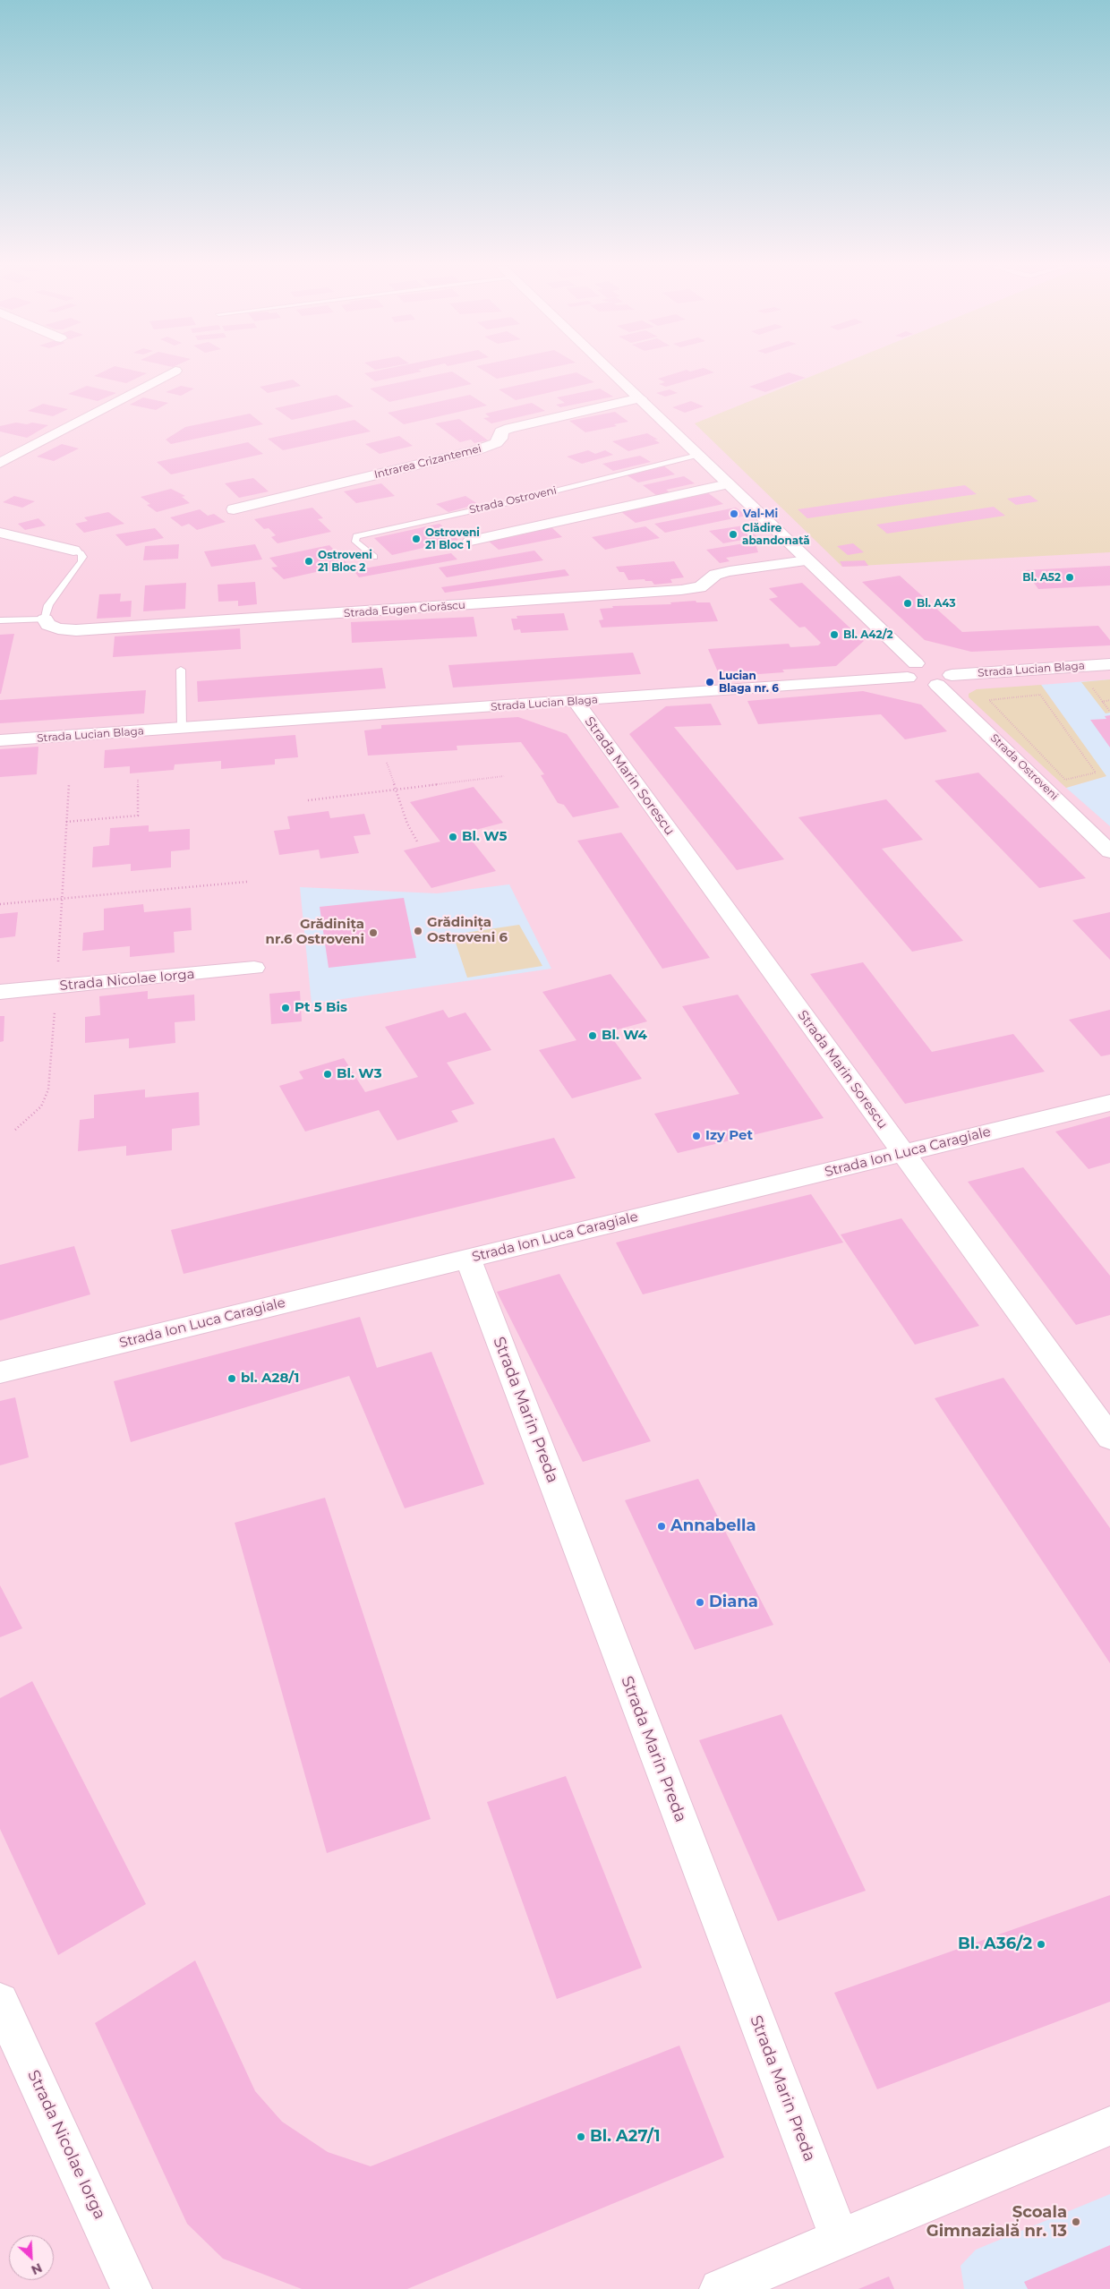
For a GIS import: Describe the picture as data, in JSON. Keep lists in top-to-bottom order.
{
  "streets": {
    "street": [
      "Intrarea Crizantemei",
      "Strada Ostroveni",
      "Strada Eugen Ciorăscu",
      "Strada Lucian Blaga",
      "Strada Marin Sorescu",
      "Strada Nicolae Iorga",
      "Strada Ion Luca Caragiale",
      "Strada Marin Preda"
    ]
  },
  "crossings": [
    ["Strada Ostroveni", "Strada Lucian Blaga"],
    ["Strada Lucian Blaga", "Strada Marin Sorescu"],
    ["Strada Marin Sorescu", "Strada Ion Luca Caragiale"],
    ["Strada Ion Luca Caragiale", "Strada Marin Preda"]
  ],
  "places": [
    "Val-Mi",
    "Clădire abandonată",
    "Ostroveni 21 Bloc 1",
    "Ostroveni 21 Bloc 2",
    "Bl. A52",
    "Bl. A43",
    "Bl. A42/2",
    "Lucian Blaga nr. 6",
    "Bl. W5",
    "Grădinița Ostroveni 6",
    "Grădinița nr.6 Ostroveni",
    "Pt 5 Bis",
    "Bl. W4",
    "Bl. W3",
    "Izy Pet",
    "bl. A28/1",
    "Annabella",
    "Diana",
    "Bl. A36/2",
    "Bl. A27/1",
    "Școala Gimnazială nr. 13"
  ],
  "north": "bottom right"
}
